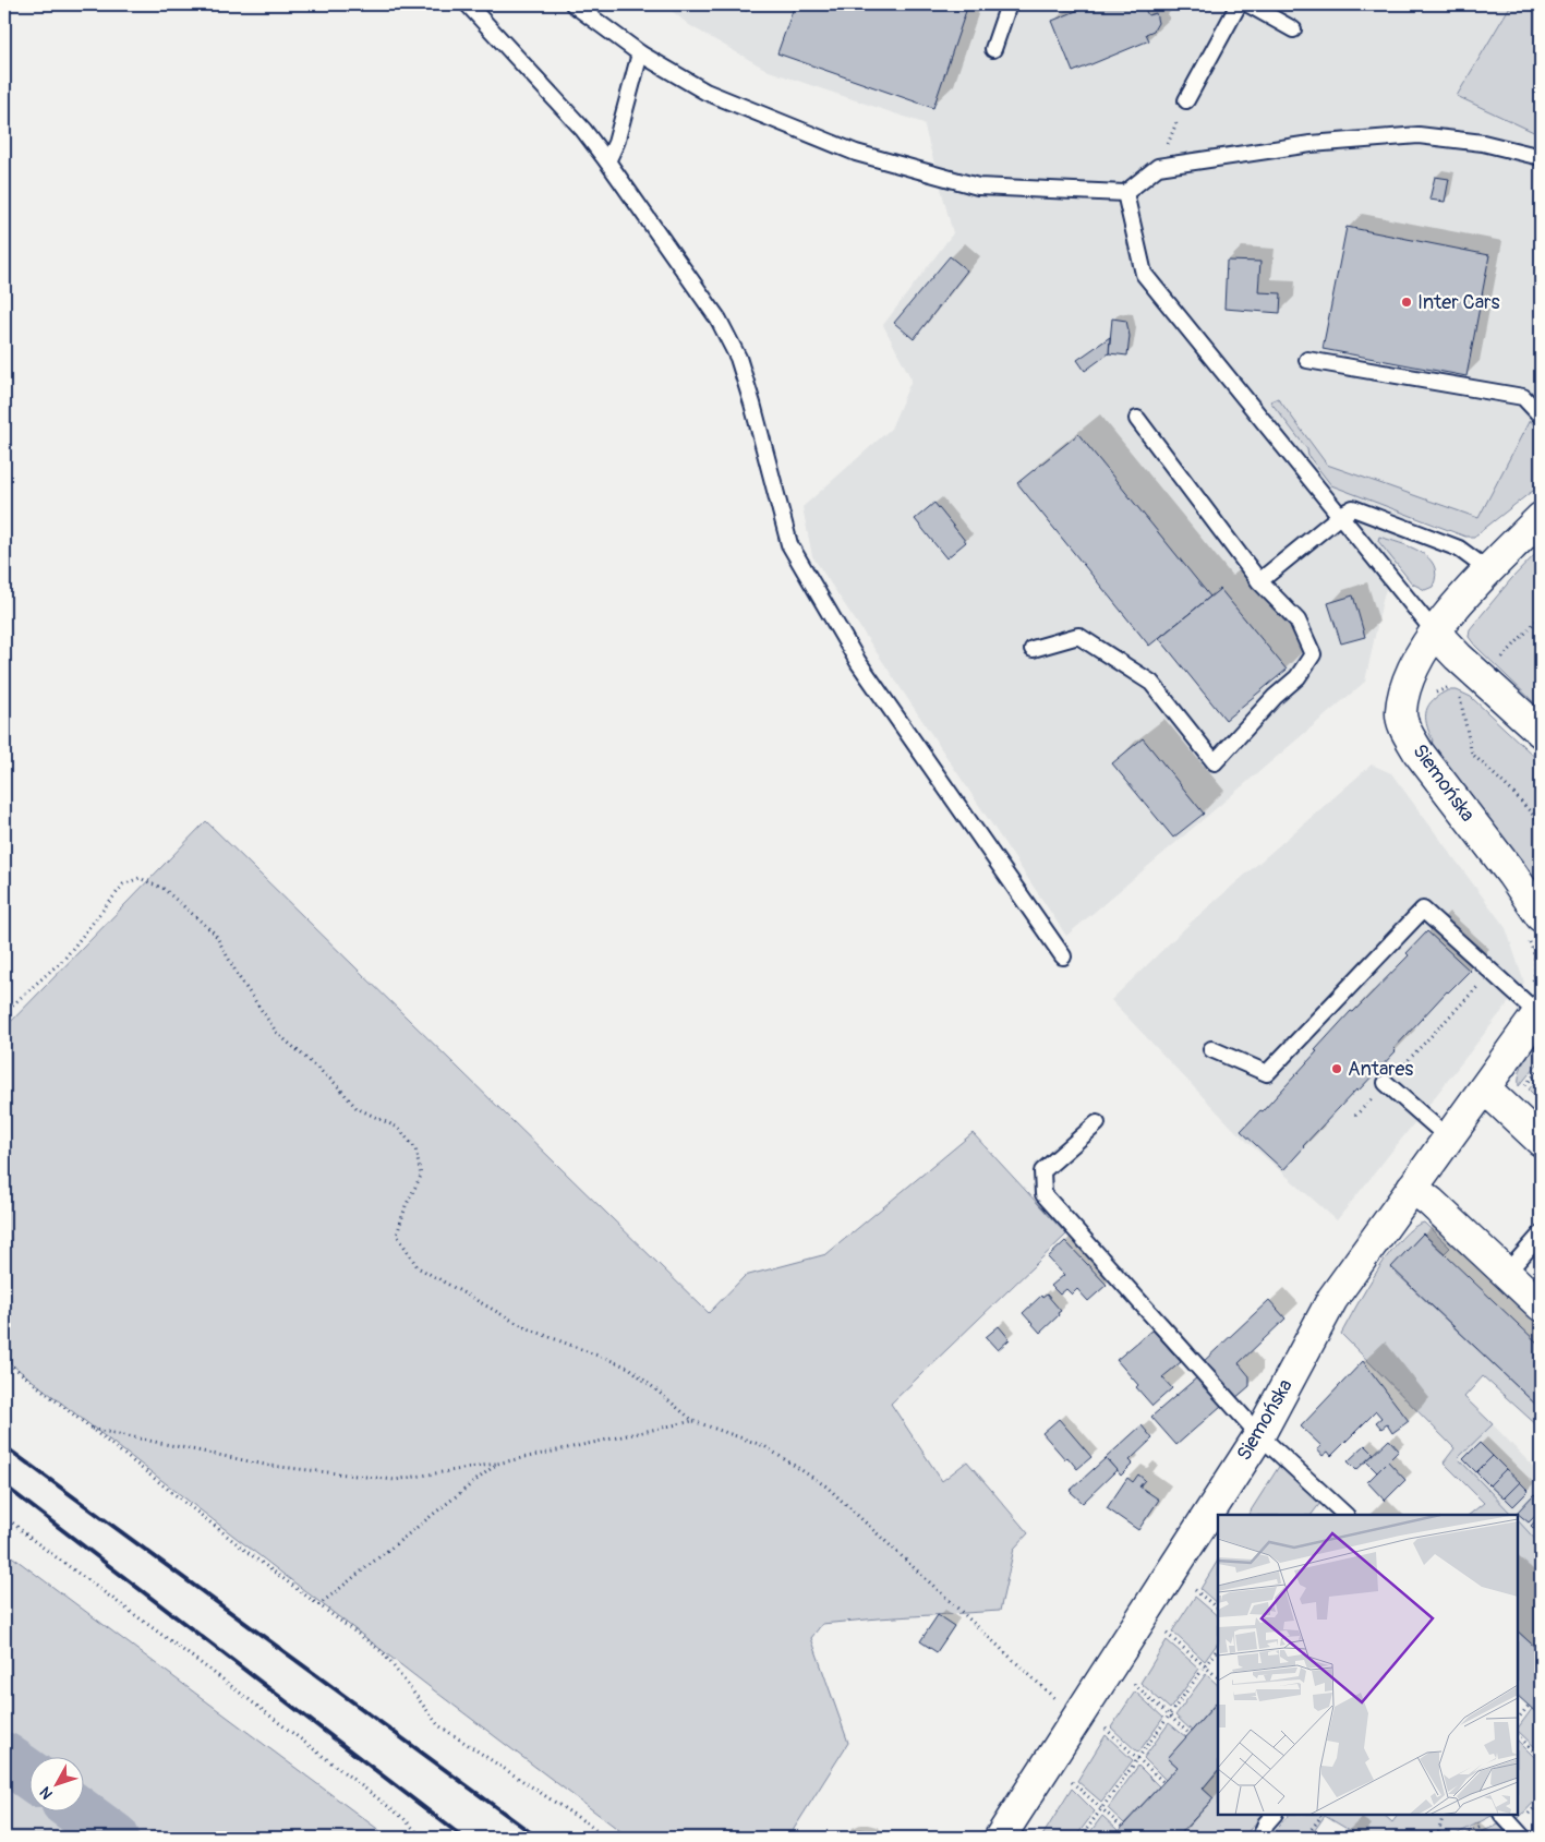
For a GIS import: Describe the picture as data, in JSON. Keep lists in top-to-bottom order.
{
  "streets": {
    "street": ["Siemońska"]
  },
  "places": ["Inter Cars", "Antares"],
  "north": "bottom left"
}
